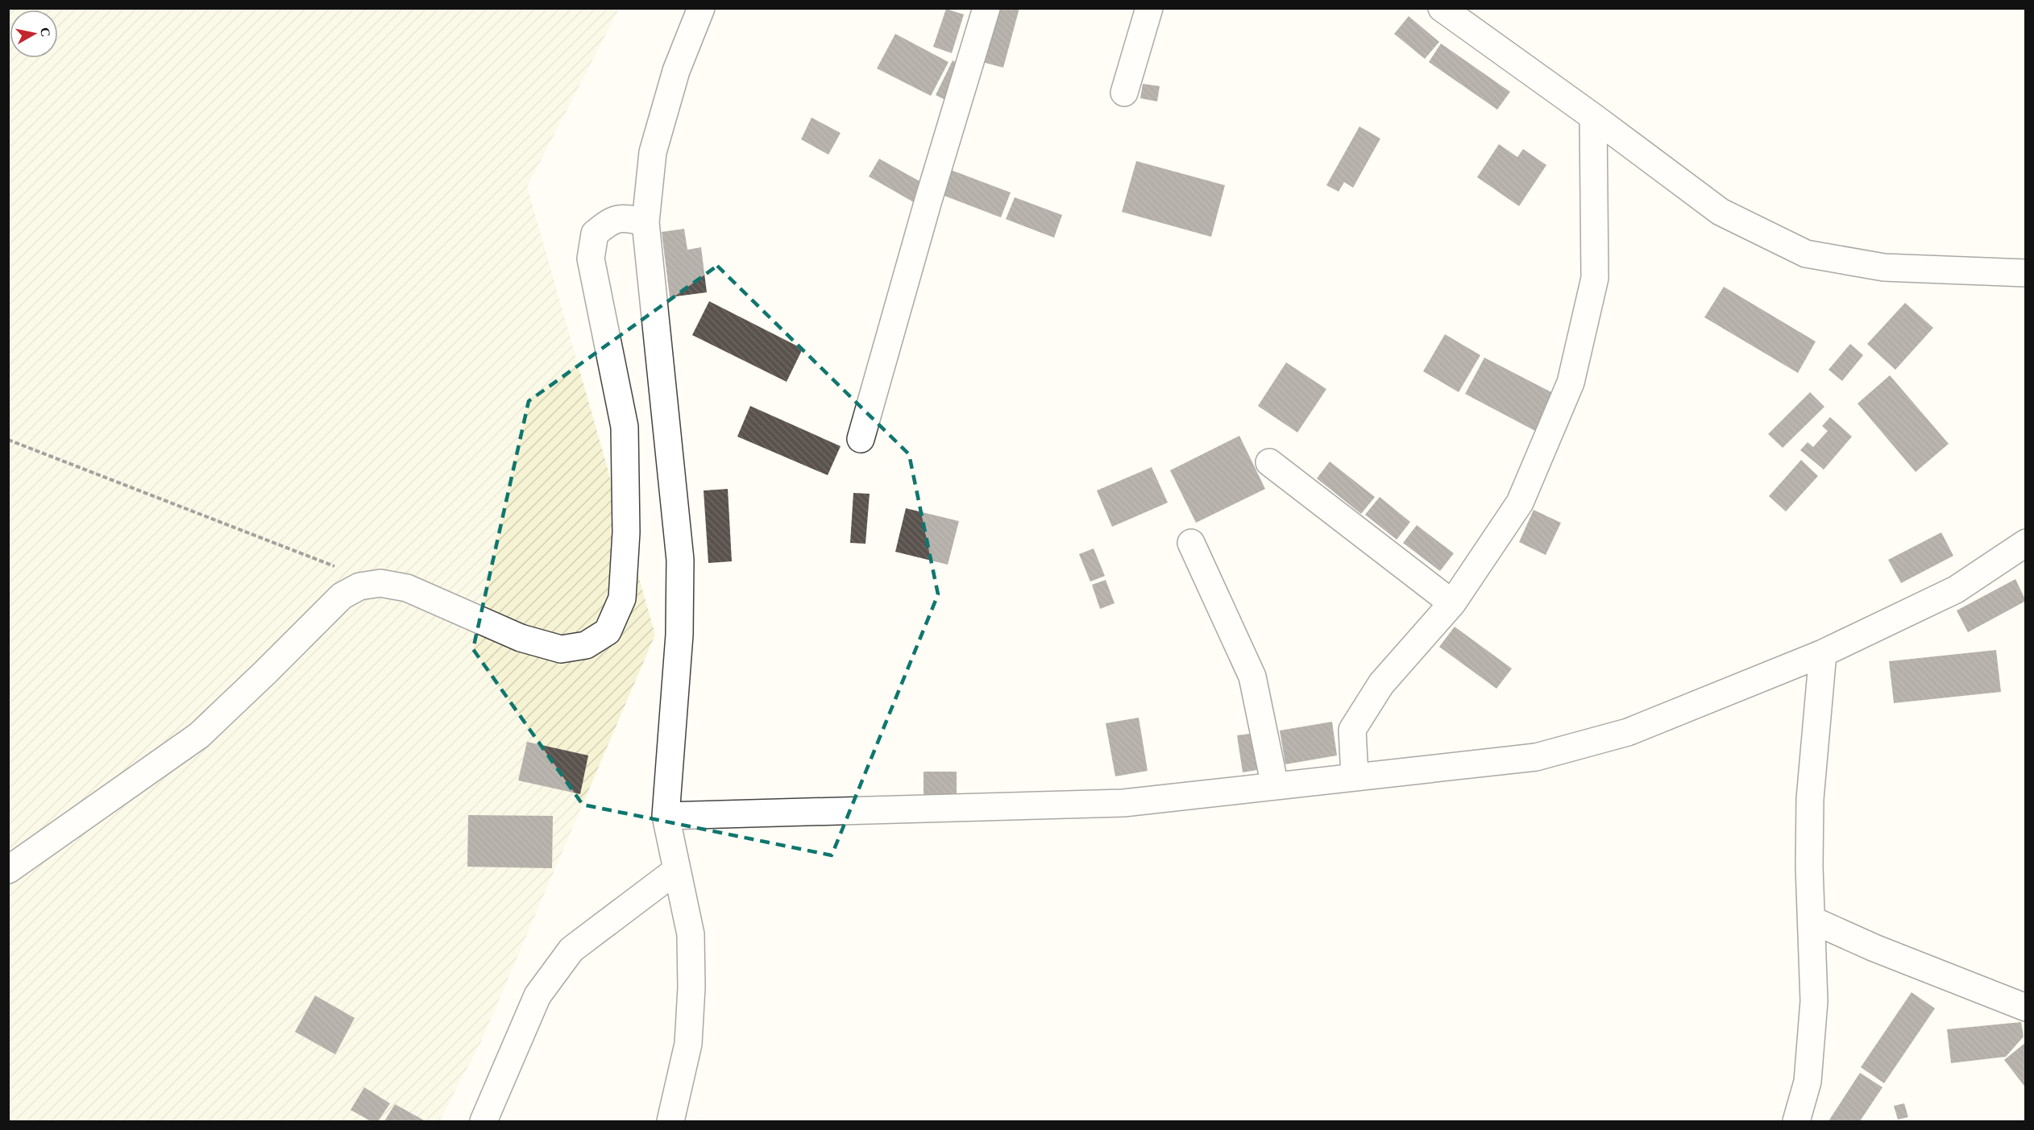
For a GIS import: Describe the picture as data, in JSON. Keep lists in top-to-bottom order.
{
  "north": "right"
}
